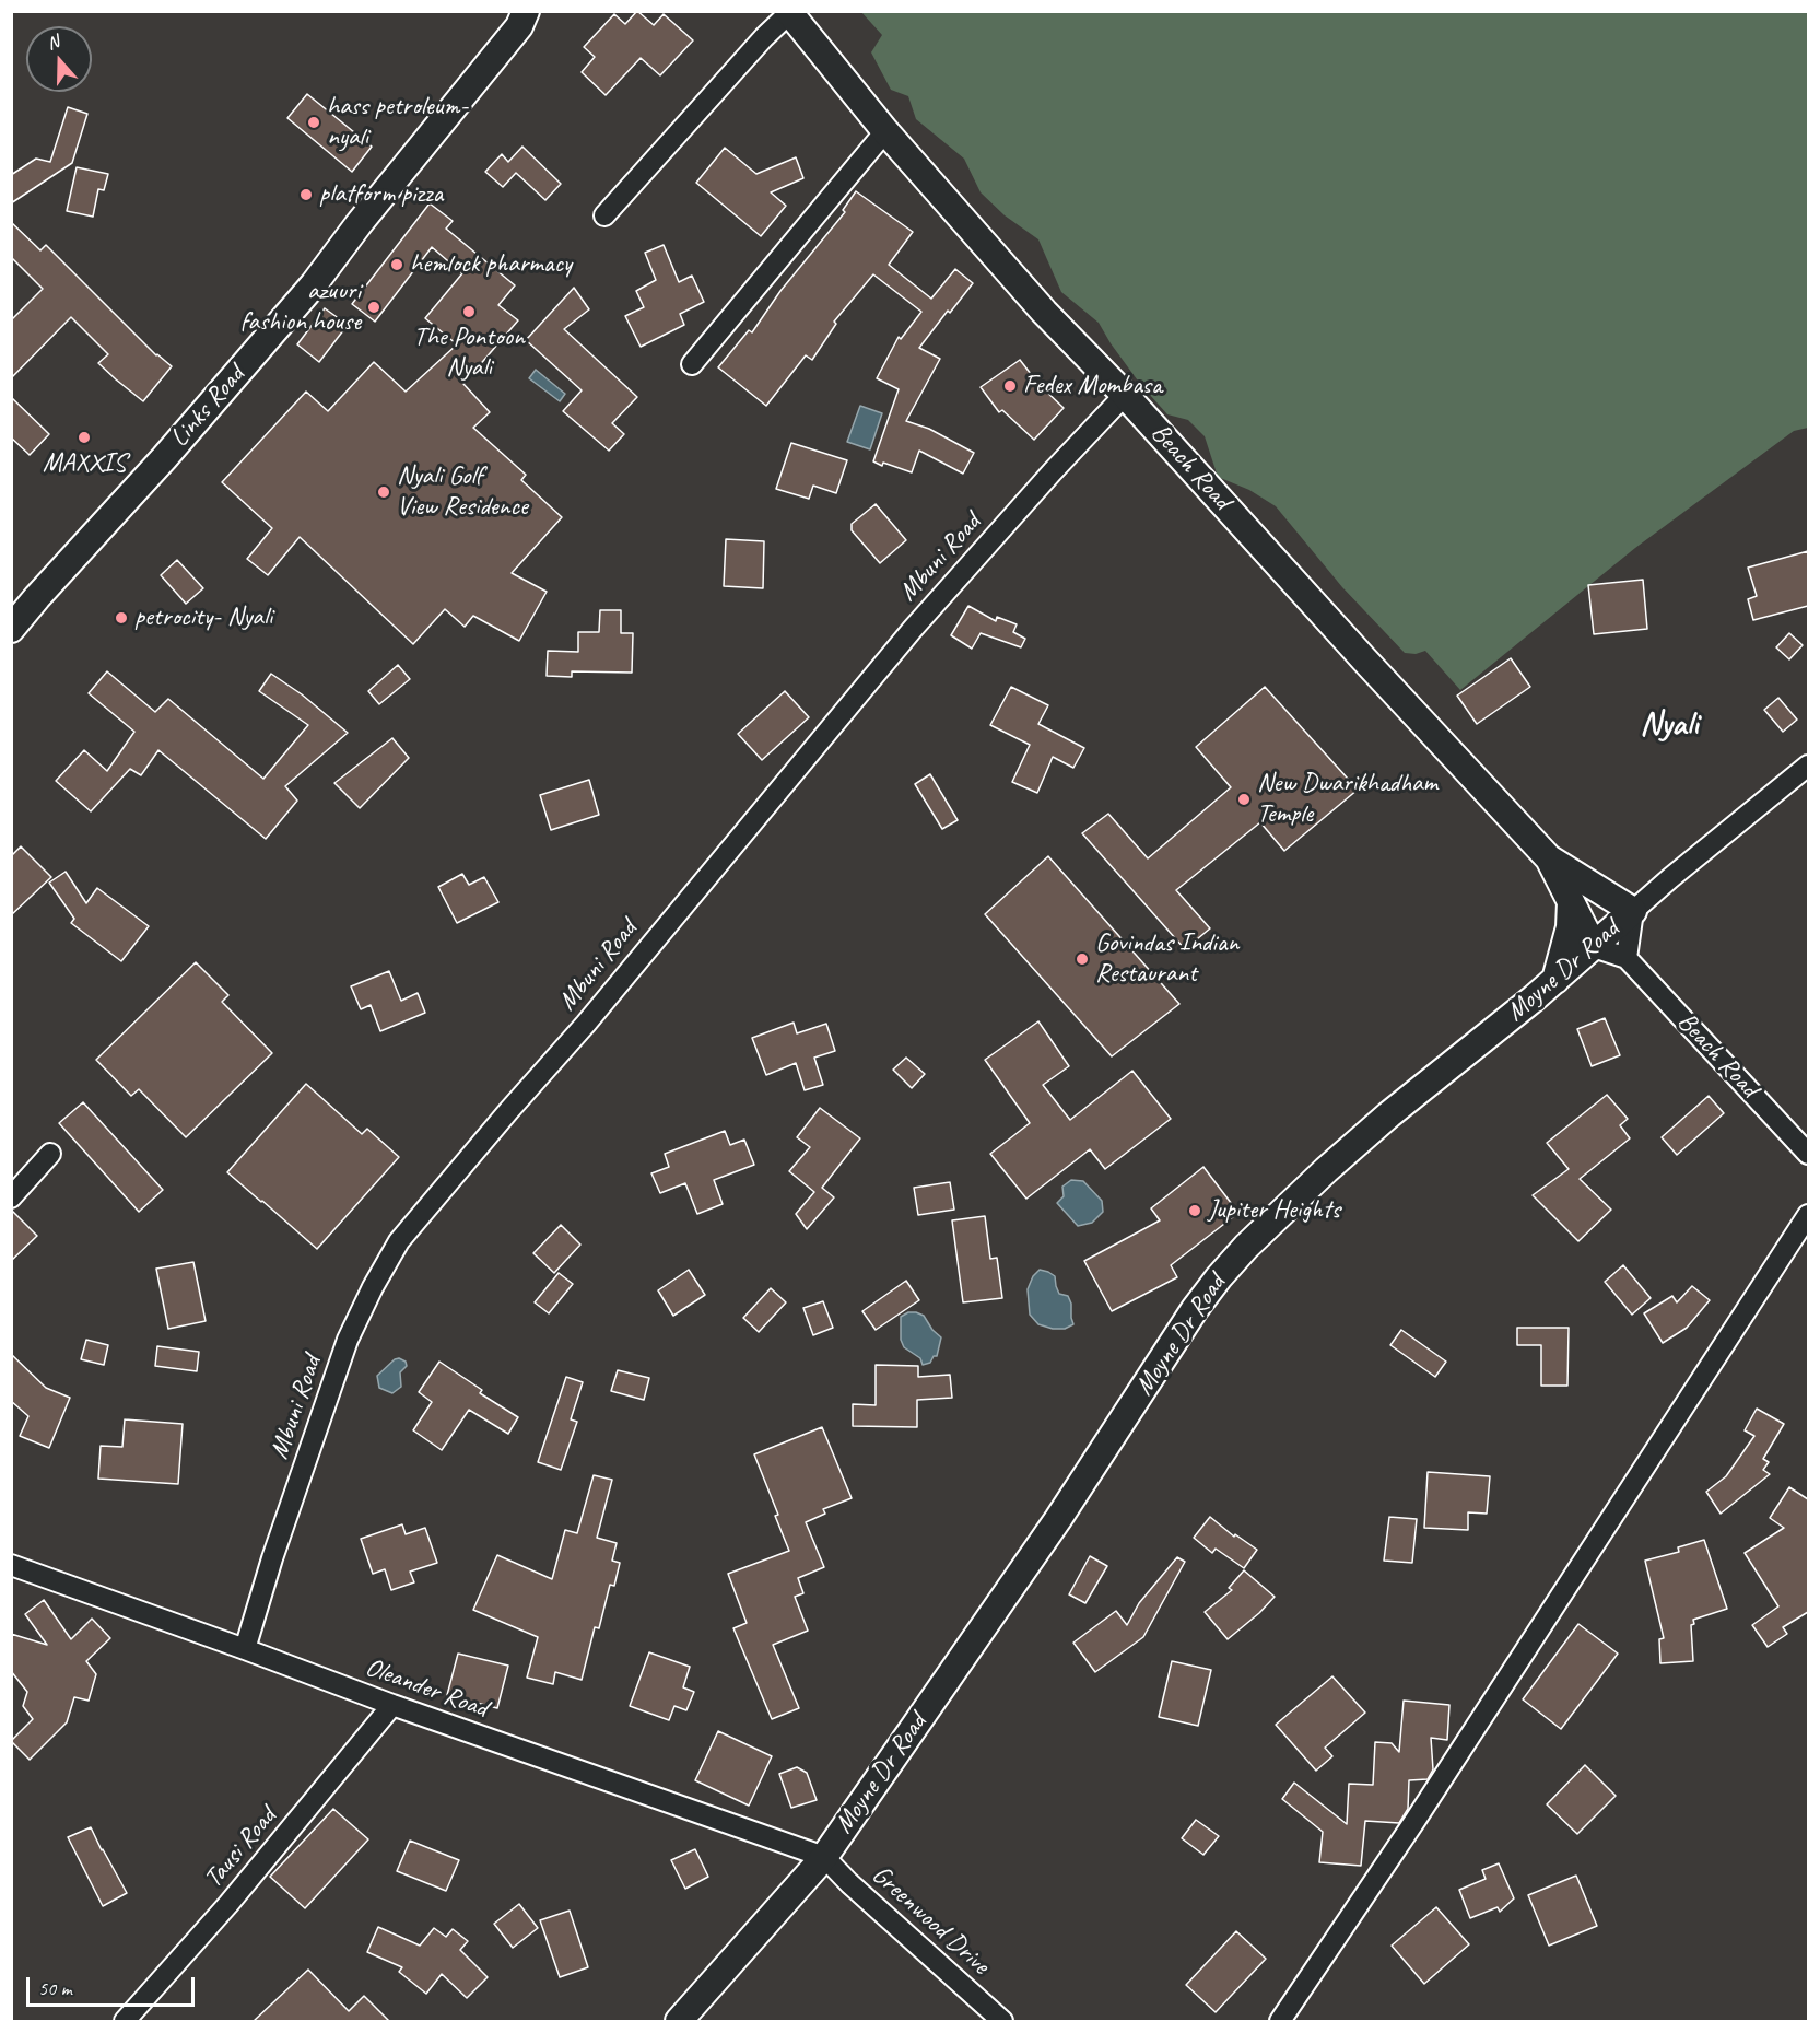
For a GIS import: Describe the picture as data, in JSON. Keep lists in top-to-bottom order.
{
  "streets": {
    "main road": ["Links Road", "Beach Road", "Moyne Dr Road"],
    "street": [
      "Mbuni Road",
      "Oleander Road",
      "Tausi Road",
      "Greenwood Drive"
    ]
  },
  "crossings": [
    ["Beach Road", "Mbuni Road"],
    ["Beach Road", "Moyne Dr Road"],
    ["Mbuni Road", "Oleander Road"],
    ["Moyne Dr Road", "Oleander Road"],
    ["Moyne Dr Road", "Greenwood Drive"],
    ["Oleander Road", "Tausi Road"],
    ["Oleander Road", "Greenwood Drive"]
  ],
  "districts": ["Nyali"],
  "places": [
    "hass petroleum- nyali",
    "platform pizza",
    "hemlock pharmacy",
    "azuuri fashion house",
    "The Pontoon Nyali",
    "Fedex Mombasa",
    "MAXXIS",
    "Nyali Golf View Residence",
    "petrocity- Nyali",
    "New Dwarikhadham Temple",
    "Govindas Indian Restaurant",
    "Jupiter Heights"
  ],
  "scale_bar": "50 m",
  "north": "top"
}
